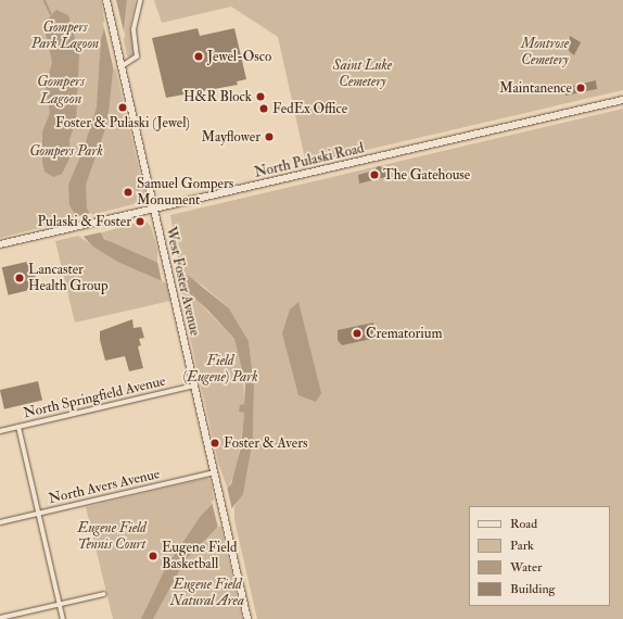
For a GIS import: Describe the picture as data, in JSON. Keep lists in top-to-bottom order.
{
  "streets": {
    "main road": ["North Pulaski Road", "West Foster Avenue"],
    "street": ["North Springfield Avenue", "North Avers Avenue"]
  },
  "crossings": [
    ["North Pulaski Road", "West Foster Avenue"],
    ["West Foster Avenue", "North Springfield Avenue"],
    ["West Foster Avenue", "North Avers Avenue"]
  ],
  "water": ["Gompers Lagoon"],
  "parks": [
    "Gompers Park Lagoon",
    "Montrose Cemetery",
    "Saint Luke Cemetery",
    "Gompers Park",
    "Field (Eugene) Park",
    "Eugene Field Tennis Court",
    "Eugene Field Natural Area"
  ],
  "places": [
    "Jewel-Osco",
    "Maintanence",
    "H&R Block",
    "Foster & Pulaski (Jewel)",
    "FedEx Office",
    "Mayflower",
    "The Gatehouse",
    "Samuel Gompers Monument",
    "Pulaski & Foster",
    "Lancaster Health Group",
    "Crematorium",
    "Foster & Avers",
    "Eugene Field Basketball"
  ],
  "legend": [
    "Road",
    "Park",
    "Water",
    "Building"
  ]
}
